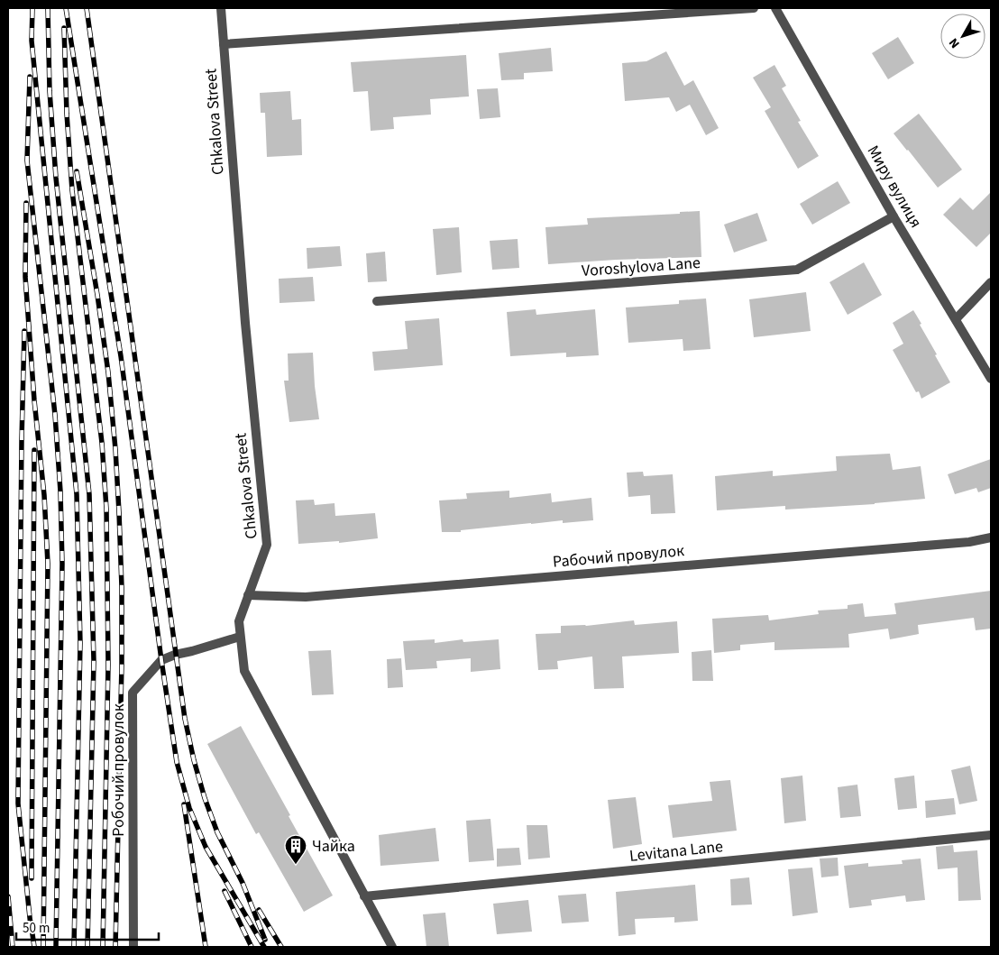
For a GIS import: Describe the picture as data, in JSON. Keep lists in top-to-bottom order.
{
  "streets": {
    "street": [
      "Chkalova Street",
      "Миру вулиця",
      "Voroshylova Lane",
      "Рабочий провулок",
      "Робочий провулок",
      "Levitana Lane"
    ]
  },
  "crossings": [
    ["Chkalova Street", "Рабочий провулок"],
    ["Chkalova Street", "Робочий провулок"],
    ["Chkalova Street", "Levitana Lane"],
    ["Миру вулиця", "Voroshylova Lane"]
  ],
  "places": {
    "building": ["Чайка"]
  },
  "scale_bar": "50 m",
  "north": "bottom left"
}
